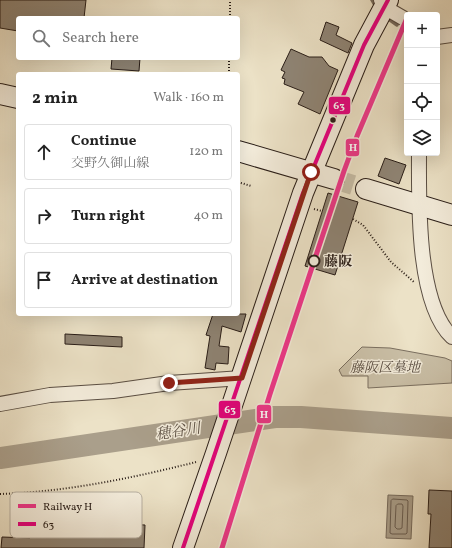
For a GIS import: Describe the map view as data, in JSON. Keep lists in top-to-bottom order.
{
  "water": ["穂谷川"],
  "parks": ["藤阪区墓地"],
  "places": ["藤阪"],
  "lines": ["transit line 63", "rail line H"],
  "legend": ["Railway H", "63"],
  "page": {
    "map_buttons": ["+", "−"],
    "search": "Search here",
    "heading": ["2 min", "Walk · 160 m"],
    "list": [
      ["Continue", "交野久御山線", "120 m"],
      ["Turn right", "40 m"],
      "Arrive at destination"
    ]
  }
}
